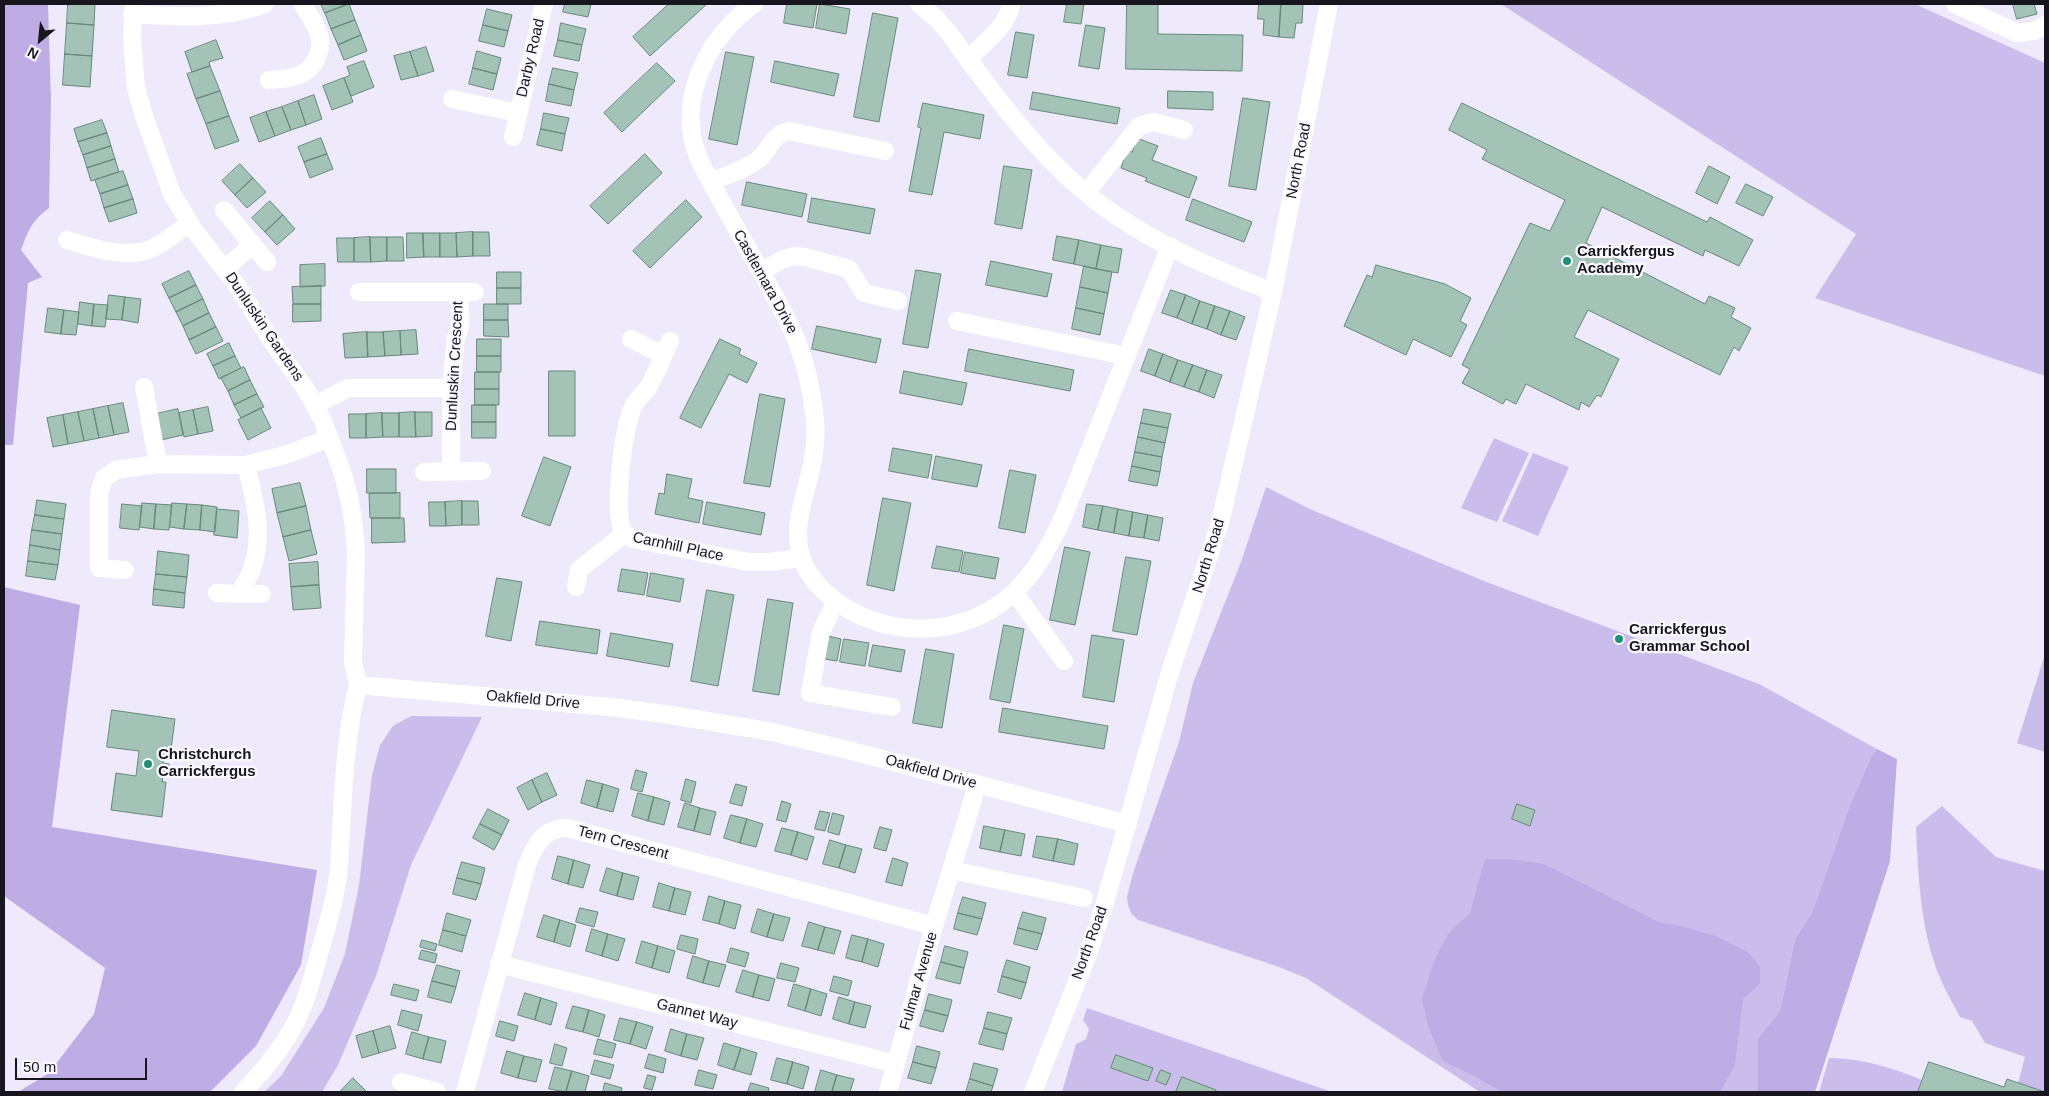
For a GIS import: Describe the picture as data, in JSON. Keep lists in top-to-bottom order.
{
  "streets": {
    "street": [
      "Darby Road",
      "North Road",
      "Castlemara Drive",
      "Dunluskin Gardens",
      "Dunluskin Crescent",
      "Carnhill Place",
      "Oakfield Drive",
      "Tern Crescent",
      "Fulmar Avenue",
      "Gannet Way"
    ]
  },
  "crossings": [
    ["North Road", "Oakfield Drive"],
    ["Castlemara Drive", "Carnhill Place"],
    ["Dunluskin Gardens", "Oakfield Drive"],
    ["Oakfield Drive", "Fulmar Avenue"],
    ["Tern Crescent", "Fulmar Avenue"],
    ["Tern Crescent", "Gannet Way"],
    ["Fulmar Avenue", "Gannet Way"]
  ],
  "places": ["Carrickfergus Academy", "Carrickfergus Grammar School", "Christchurch Carrickfergus"],
  "scale_bar": "50 m",
  "north": "bottom left"
}
